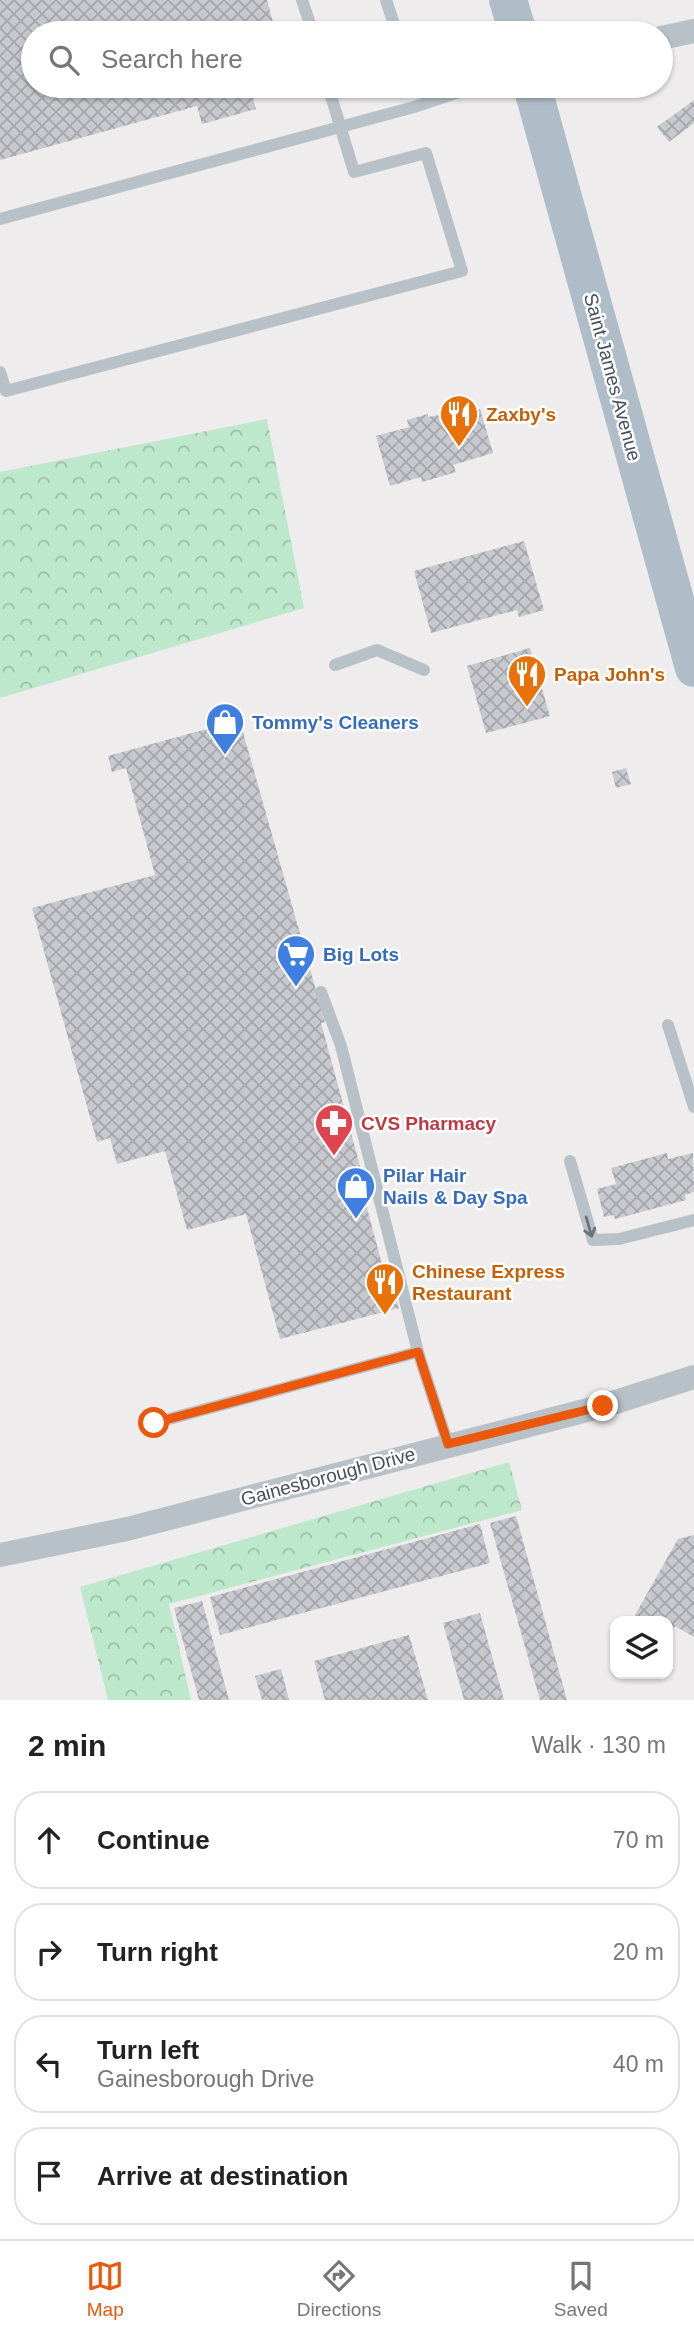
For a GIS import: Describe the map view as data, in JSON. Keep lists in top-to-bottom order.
{
  "streets": {
    "main road": ["Saint James Avenue"],
    "street": ["Gainesborough Drive"]
  },
  "places": {
    "restaurant": ["Zaxby's", "Papa John's", "Chinese Express Restaurant"],
    "shop": ["Tommy's Cleaners", "Pilar Hair Nails & Day Spa"],
    "supermarket": ["Big Lots"],
    "pharmacy": ["CVS Pharmacy"]
  },
  "page": {
    "search": "Search here",
    "heading": ["2 min", "Walk · 130 m"],
    "list": [
      ["Continue", "70 m"],
      ["Turn right", "20 m"],
      ["Turn left", "Gainesborough Drive", "40 m"],
      "Arrive at destination"
    ],
    "nav": ["Map", "Directions", "Saved"]
  }
}
